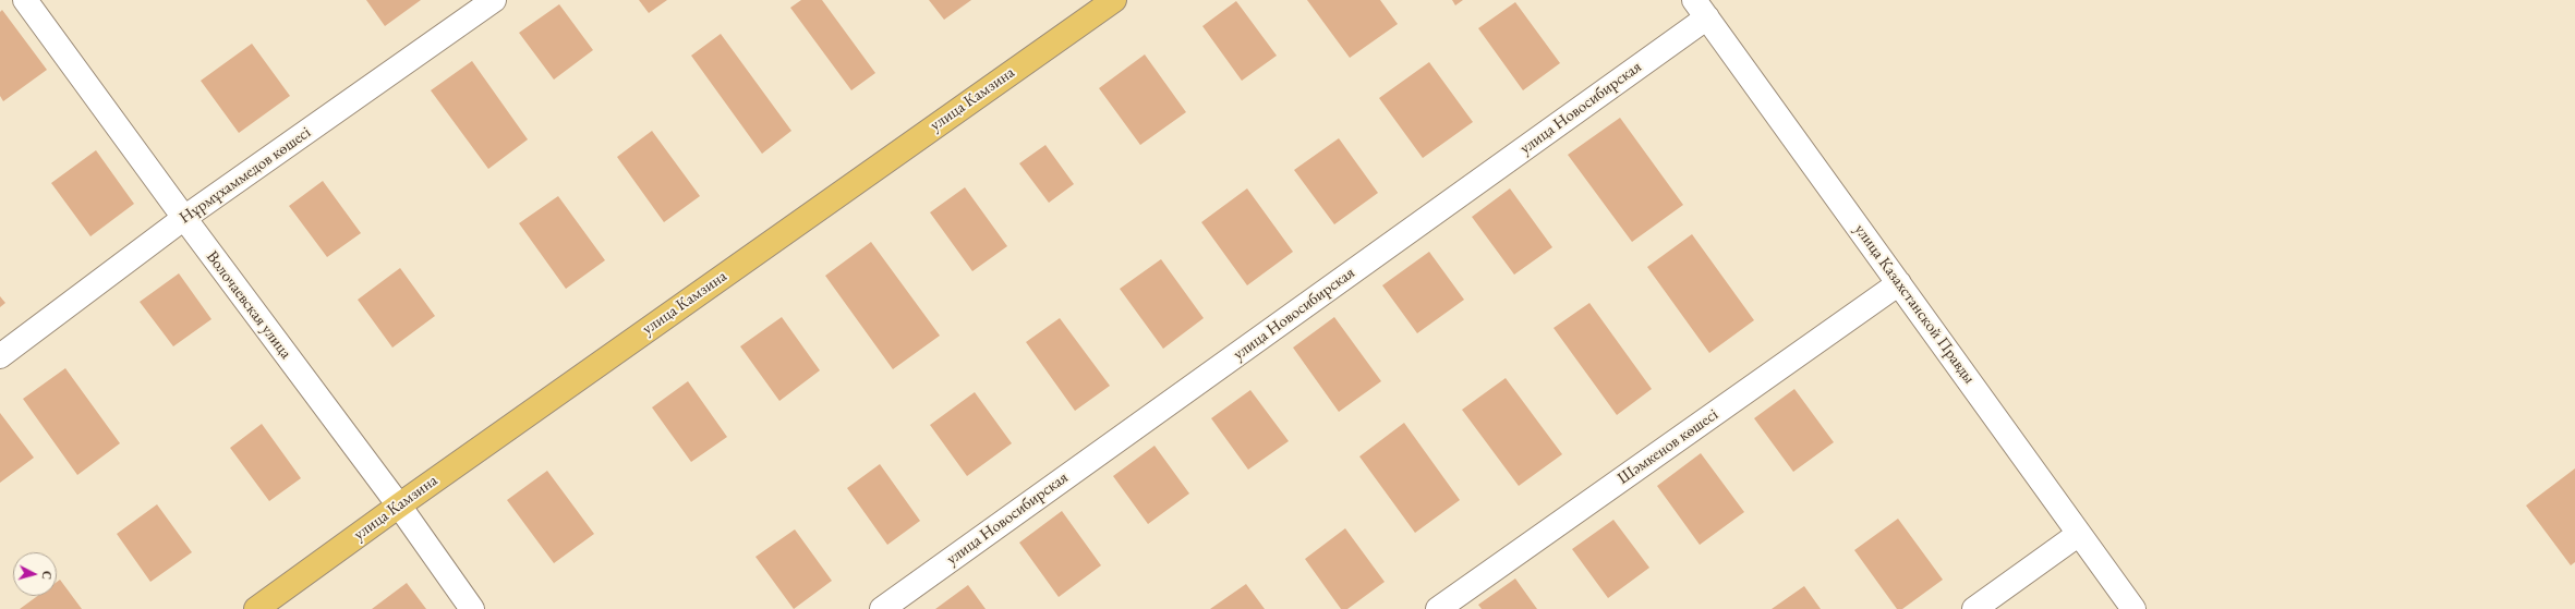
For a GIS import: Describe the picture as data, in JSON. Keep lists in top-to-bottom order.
{
  "streets": {
    "main road": ["улица Камзина"],
    "street": [
      "улица Новосибирская",
      "Нұрмұхаммедов көшесі",
      "улица Казахстанской Правды",
      "Волочаевская улица",
      "Шәмкенов көшесі"
    ]
  },
  "crossings": [
    ["улица Камзина", "Волочаевская улица"],
    ["улица Новосибирская", "улица Казахстанской Правды"],
    ["Нұрмұхаммедов көшесі", "Волочаевская улица"],
    ["улица Казахстанской Правды", "Шәмкенов көшесі"]
  ],
  "north": "right"
}
